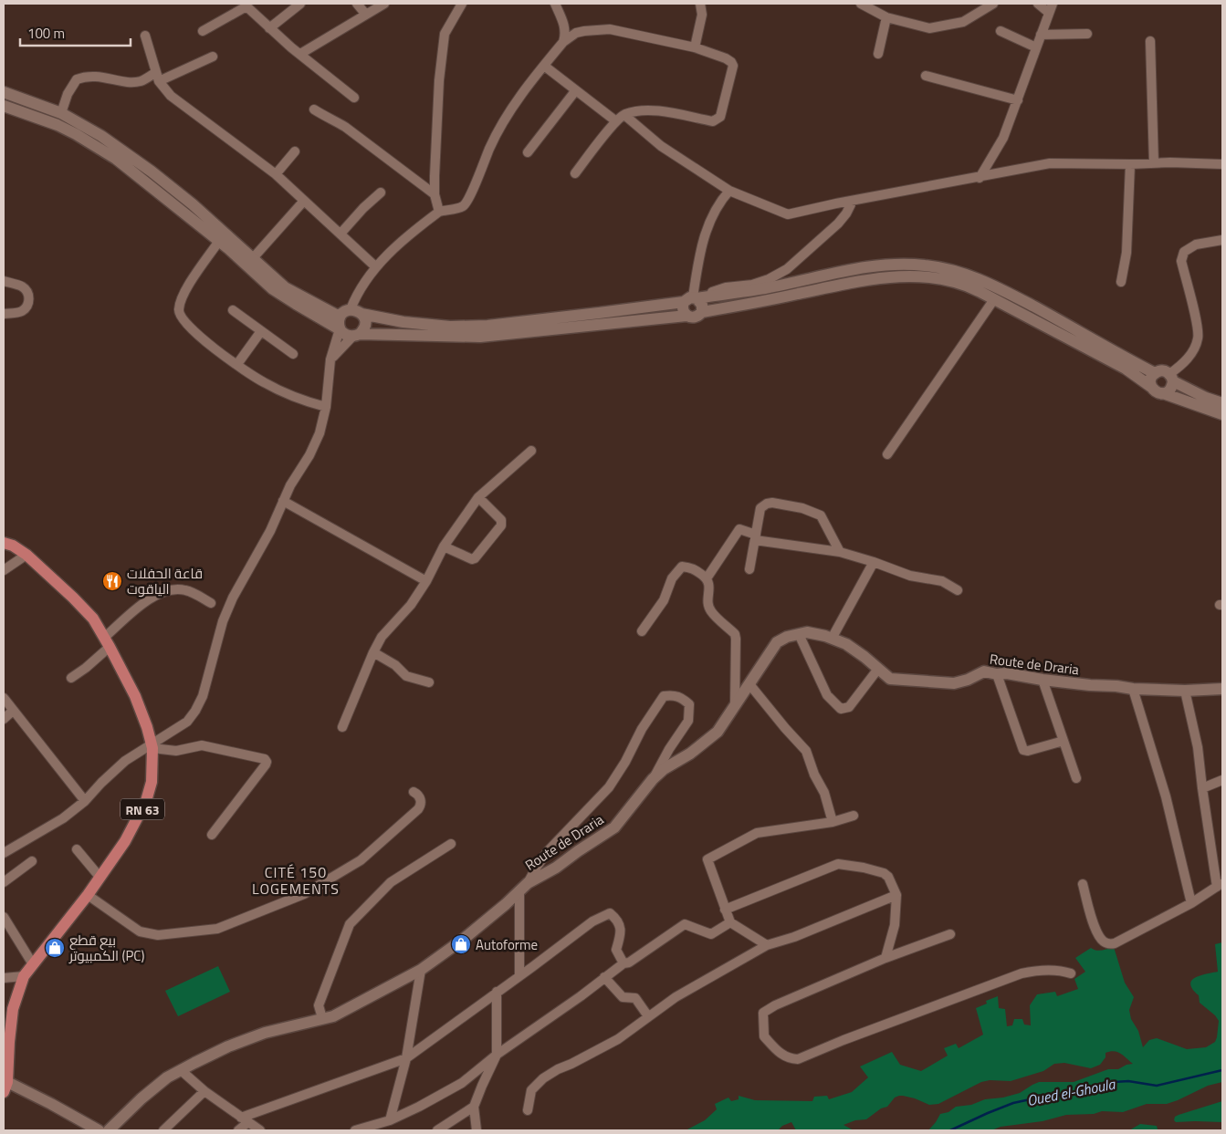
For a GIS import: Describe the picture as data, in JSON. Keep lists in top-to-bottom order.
{
  "streets": {
    "main road": ["Route de Draria", "RN 63"]
  },
  "districts": ["CITÉ 150 LOGEMENTS"],
  "water": ["Oued el-Ghoula"],
  "places": {
    "restaurant": ["قاعة الحفلات الياقوت"],
    "shop": ["Autoforme", "بيع قطع الكمبيوتر (PC)"]
  },
  "scale_bar": "100 m"
}
